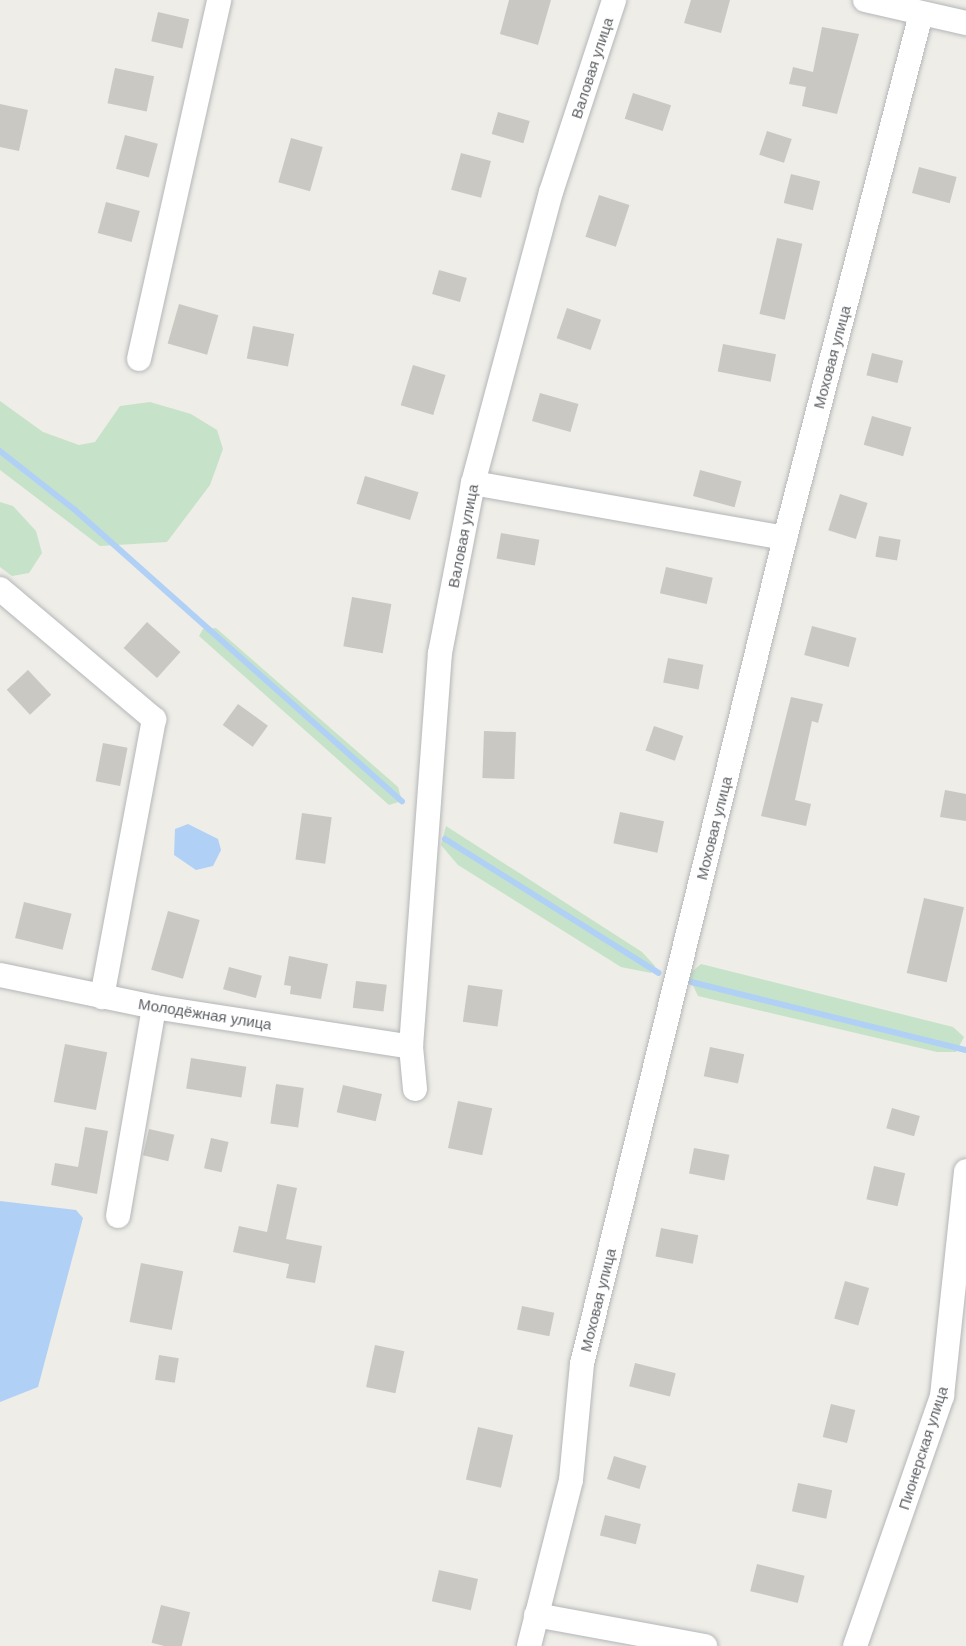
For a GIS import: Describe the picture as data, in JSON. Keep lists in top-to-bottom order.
{
  "streets": {
    "street": [
      "Валовая улица",
      "Моховая улица",
      "Молодёжная улица",
      "Пионерская улица"
    ]
  },
  "crossings": [
    ["Валовая улица", "Молодёжная улица"]
  ]
}
